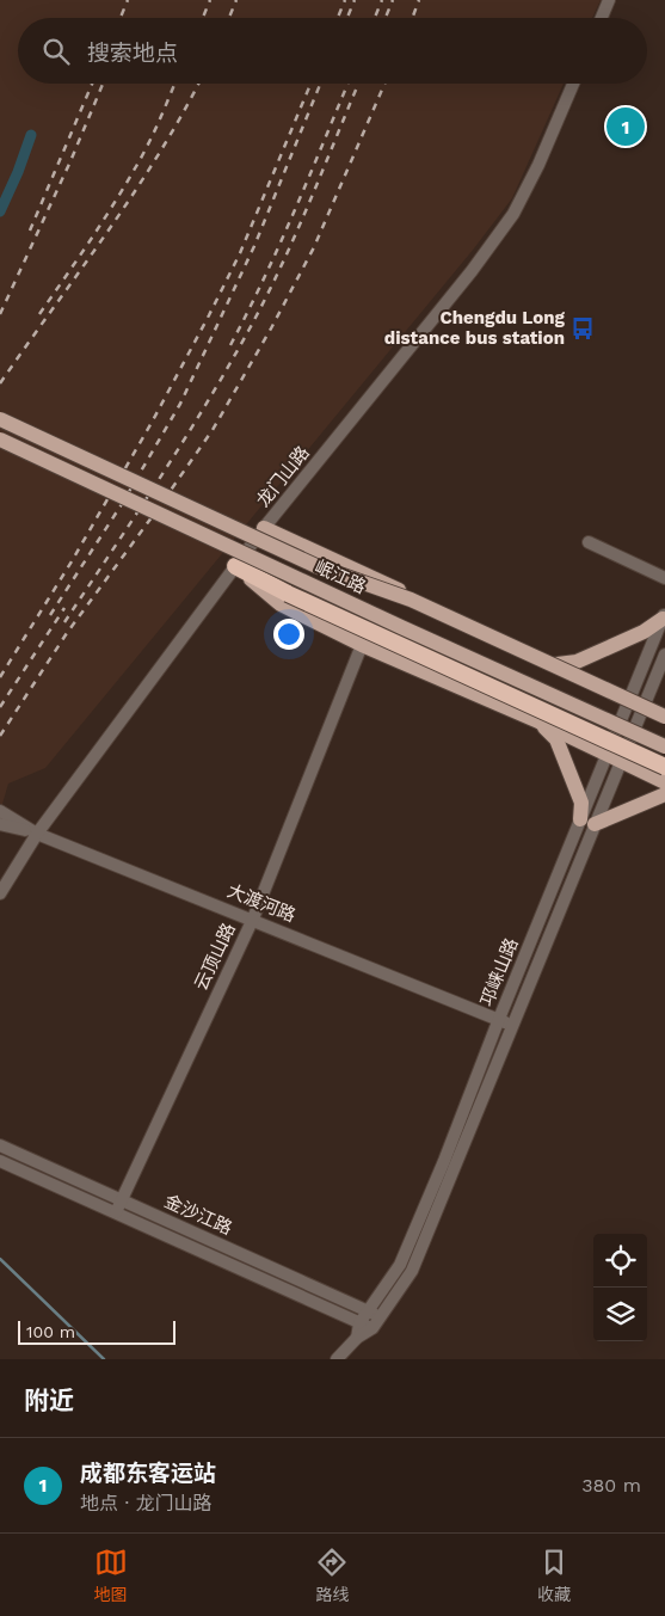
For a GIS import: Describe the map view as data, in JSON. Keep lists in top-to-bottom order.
{
  "streets": {
    "main road": ["岷江路"],
    "street": [
      "龙门山路",
      "大渡河路",
      "云顶山路",
      "邛崃山路",
      "金沙江路"
    ]
  },
  "crossings": [
    ["龙门山路", "大渡河路"],
    ["大渡河路", "云顶山路"],
    ["大渡河路", "邛崃山路"],
    ["云顶山路", "金沙江路"],
    ["邛崃山路", "金沙江路"]
  ],
  "places": {
    "bus stop": ["Chengdu Long distance bus station"]
  },
  "scale_bar": "100 m",
  "page": {
    "search": "搜索地点",
    "pins": "1",
    "scale": "100 m",
    "heading": "附近",
    "list": [
      {
        "mark": "1",
        "name": "成都东客运站",
        "note": "地点 · 龙门山路",
        "value": "380 m"
      }
    ],
    "nav": ["地图", "路线", "收藏"]
  }
}
